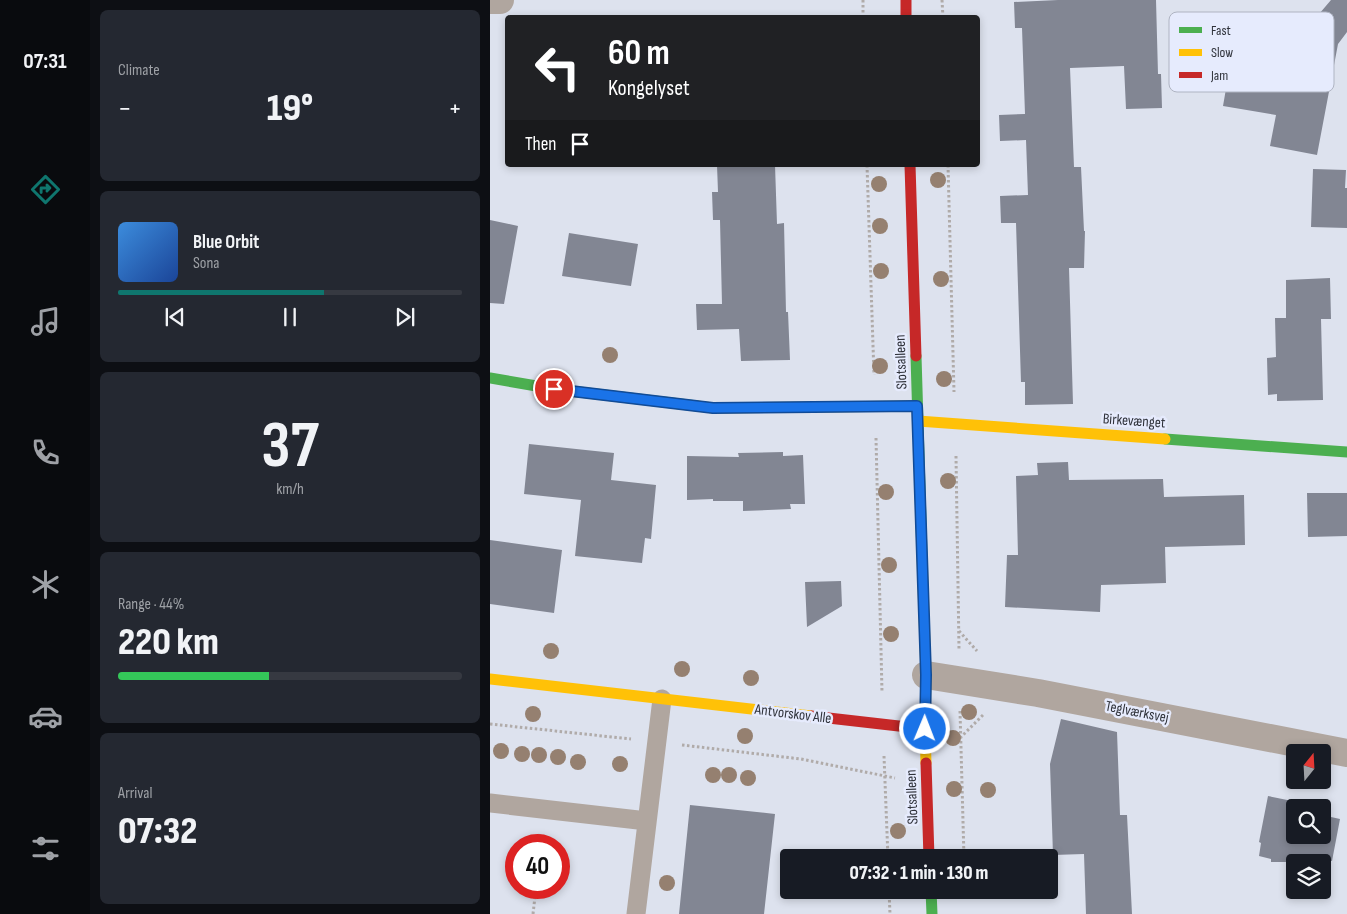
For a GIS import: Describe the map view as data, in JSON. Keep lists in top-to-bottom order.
{
  "streets": {
    "street": [
      "Slotsalleen",
      "Birkevænget",
      "Teglværksvej",
      "Antvorskov Alle"
    ]
  },
  "crossings": [
    ["Slotsalleen", "Birkevænget"],
    ["Slotsalleen", "Teglværksvej"],
    ["Slotsalleen", "Antvorskov Alle"]
  ],
  "legend": ["Fast", "Slow", "Jam"],
  "north": "top",
  "page": {
    "tabs": "07:31",
    "tile": [
      "Climate",
      ["37", "km/h"],
      ["Range · 44%", "220 km"],
      ["Arrival", "07:32"]
    ],
    "turn": ["60 m", "Kongelyset"],
    "heat": ["−", "19°", "+"],
    "then": "Then",
    "song": ["Blue Orbit", "Sona"],
    "limit": "40",
    "trip": "07:32 · 1 min · 130 m"
  }
}
